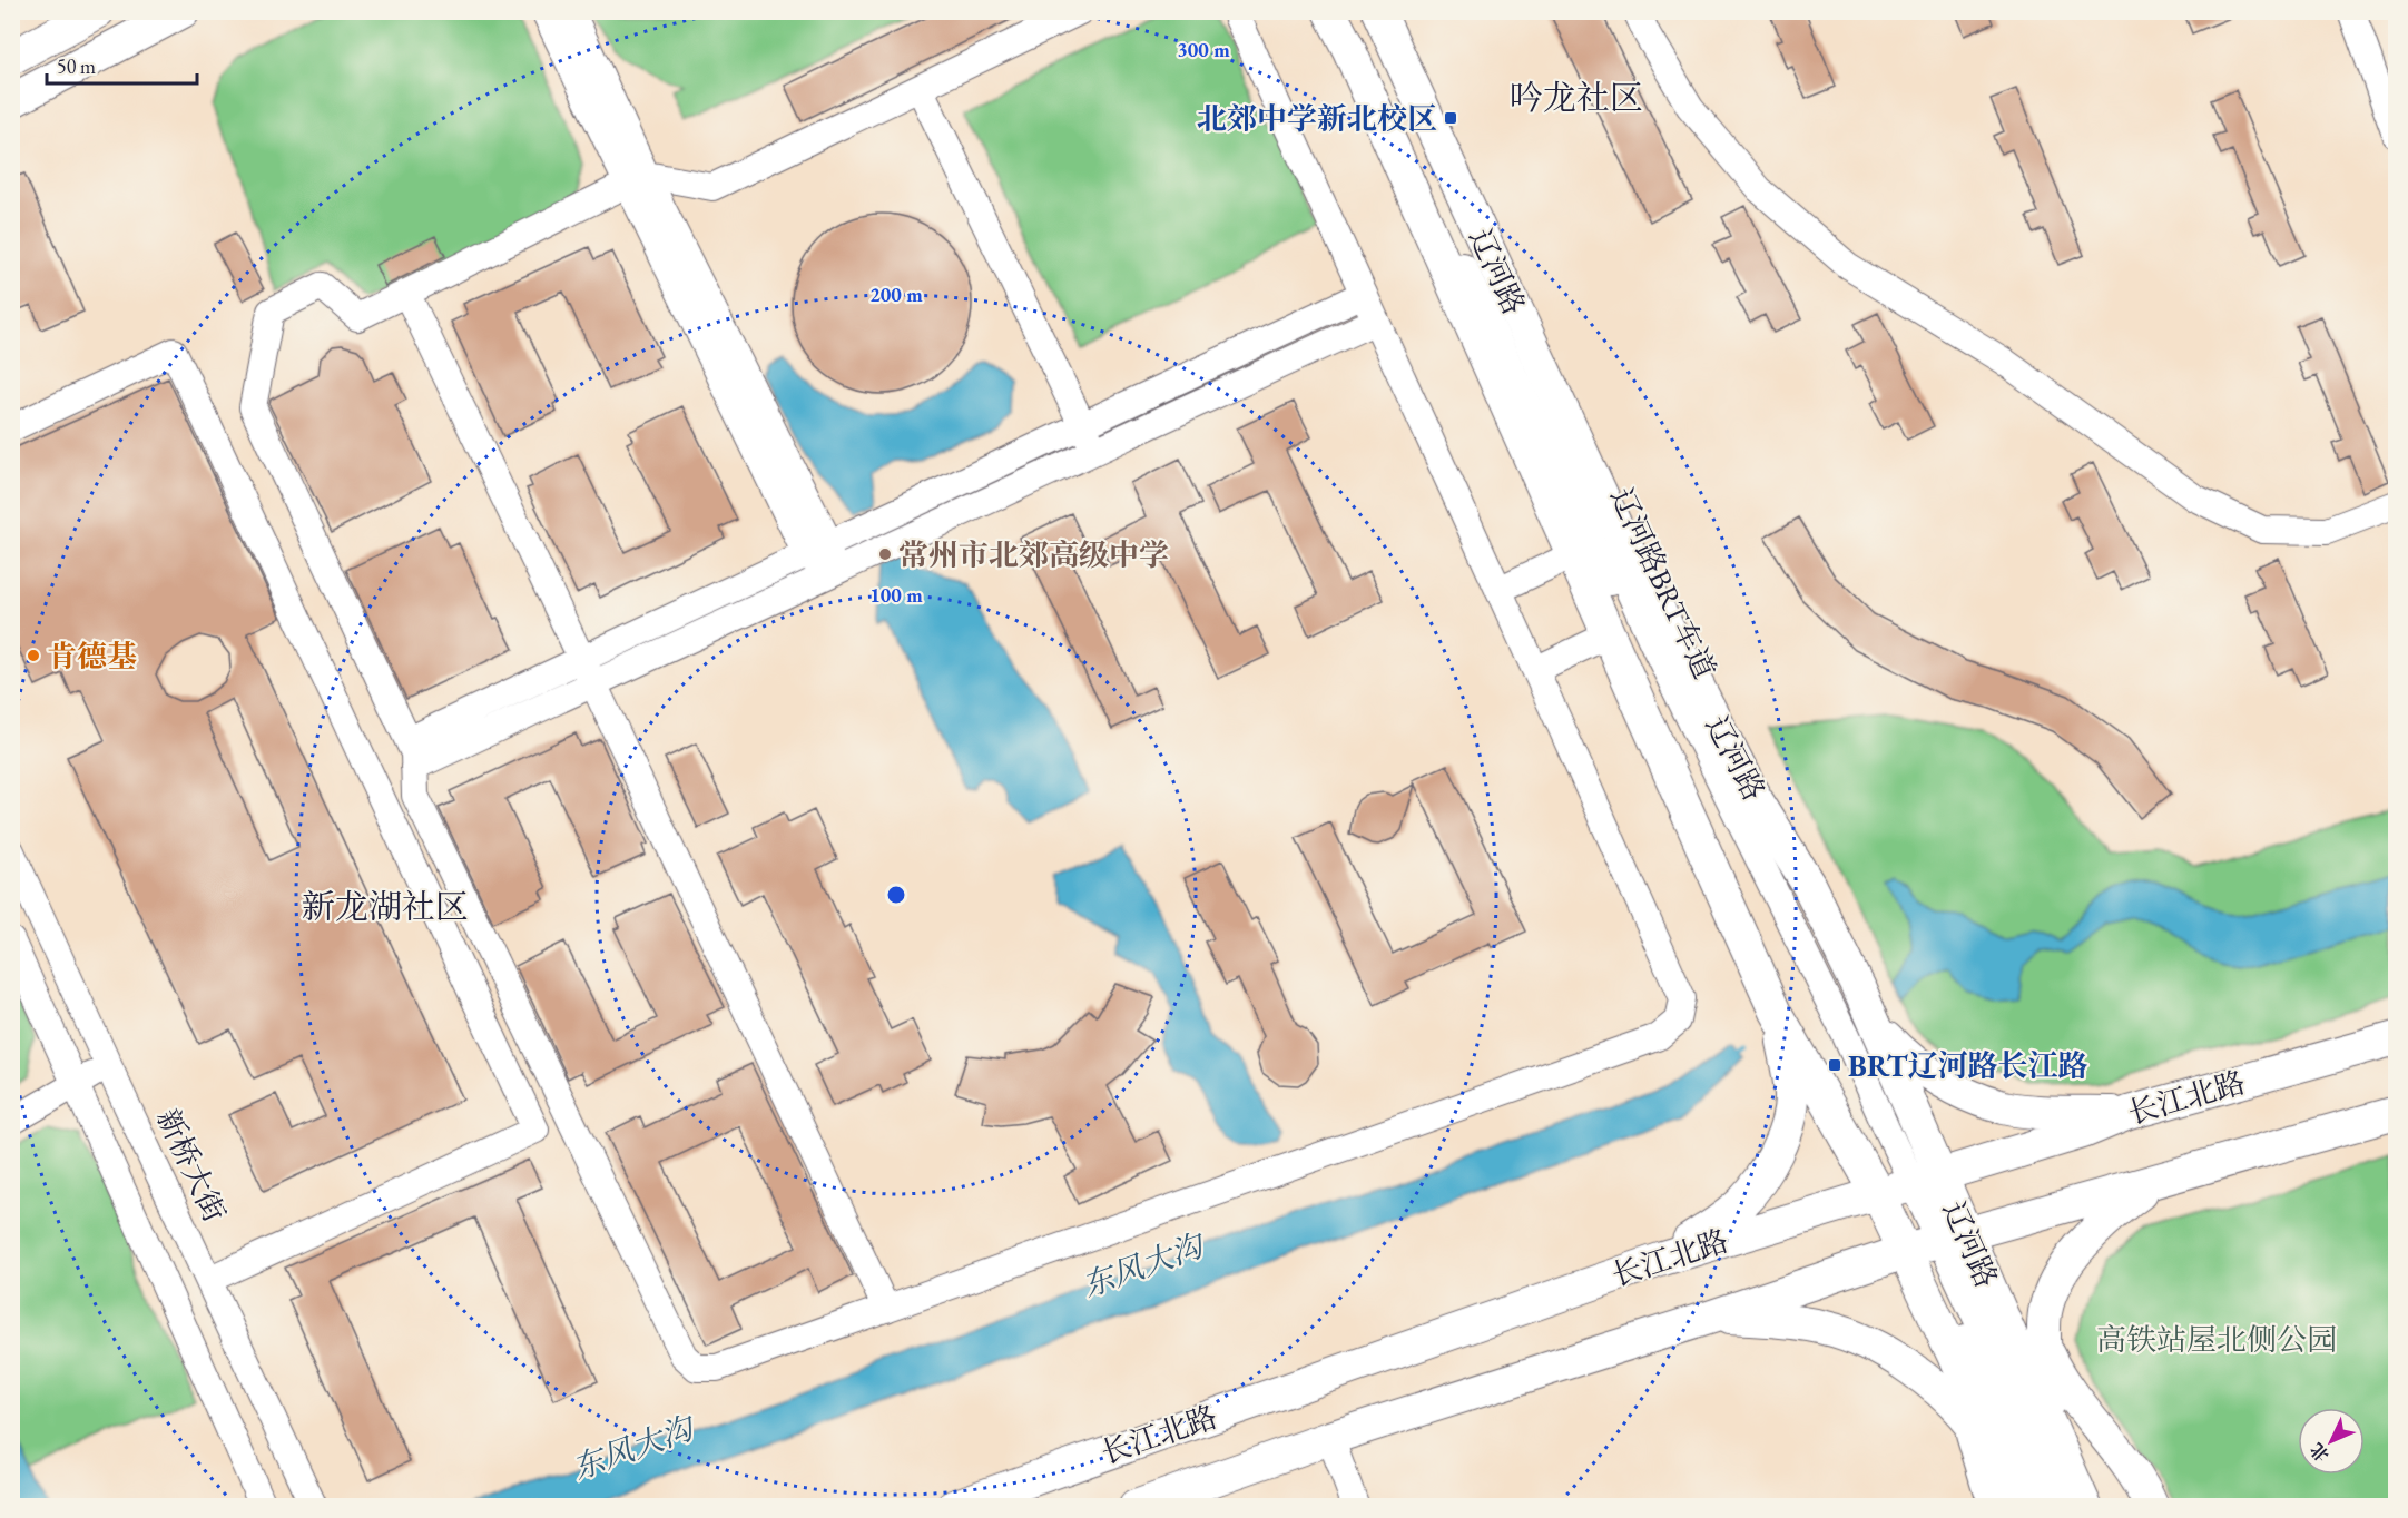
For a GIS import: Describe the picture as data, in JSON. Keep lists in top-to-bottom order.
{
  "streets": {
    "main road": ["辽河路", "长江北路"],
    "street": ["辽河路BRT车道", "新桥大街"]
  },
  "crossings": [
    ["辽河路", "辽河路BRT车道"],
    ["辽河路", "长江北路"],
    ["辽河路BRT车道", "长江北路"]
  ],
  "districts": ["吟龙社区", "新龙湖社区"],
  "water": ["东风大沟"],
  "parks": ["高铁站屋北侧公园"],
  "places": {
    "transit": ["北郊中学新北校区", "BRT辽河路长江路"],
    "other": ["常州市北郊高级中学", "肯德基"]
  },
  "scale_bar": "50 m",
  "north": "bottom left",
  "rings": ["300 m", "200 m", "100 m"]
}
